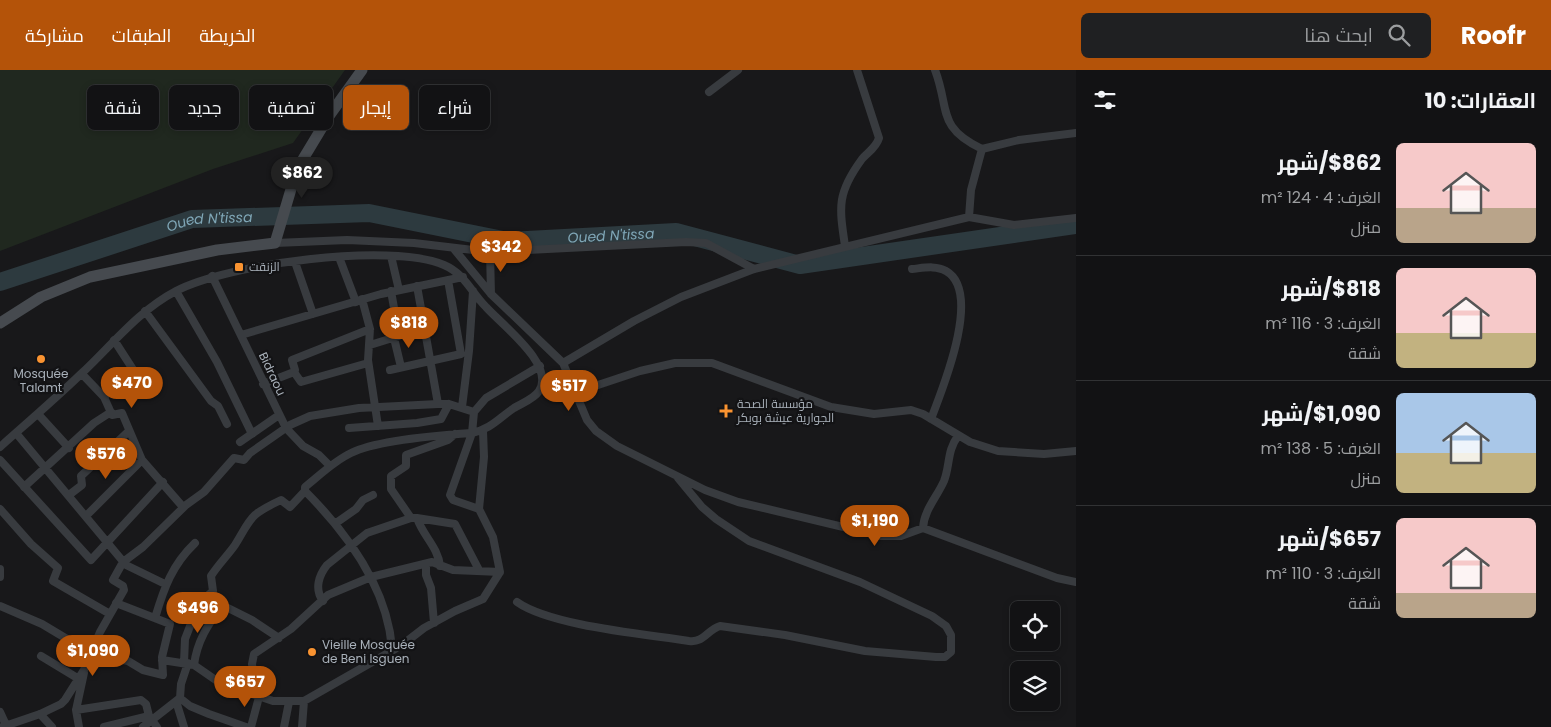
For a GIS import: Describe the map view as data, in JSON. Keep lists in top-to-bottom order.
{
  "streets": {
    "street": ["Bidraou"]
  },
  "water": ["Oued N'tissa"],
  "places": {
    "transit": ["الزنقت"],
    "other": ["Mosquée Talamt", "Vieille Mosquée de Beni Isguen"],
    "health": ["مؤسسة الصحة الجوارية عيشة بوبكر"]
  },
  "page": {
    "header": "Roofr",
    "search": "ابحث هنا",
    "nav": ["الخريطة", "الطبقات", "مشاركة"],
    "heading": "العقارات: 10",
    "chip": [
      "شراء",
      "إيجار",
      "تصفية",
      "جديد",
      "شقة"
    ],
    "list": [
      {
        "name": "$862/شهر",
        "note": "الغرف: 4 · 124 m² · منزل"
      },
      {
        "name": "$818/شهر",
        "note": "الغرف: 3 · 116 m² · شقة"
      },
      {
        "name": "$1,090/شهر",
        "note": "الغرف: 5 · 138 m² · منزل"
      },
      {
        "name": "$657/شهر",
        "note": "الغرف: 3 · 110 m² · شقة"
      }
    ],
    "price": [
      "$862",
      "$342",
      "$818",
      "$470",
      "$517",
      "$576",
      "$1,190",
      "$496",
      "$1,090",
      "$657"
    ]
  }
}
